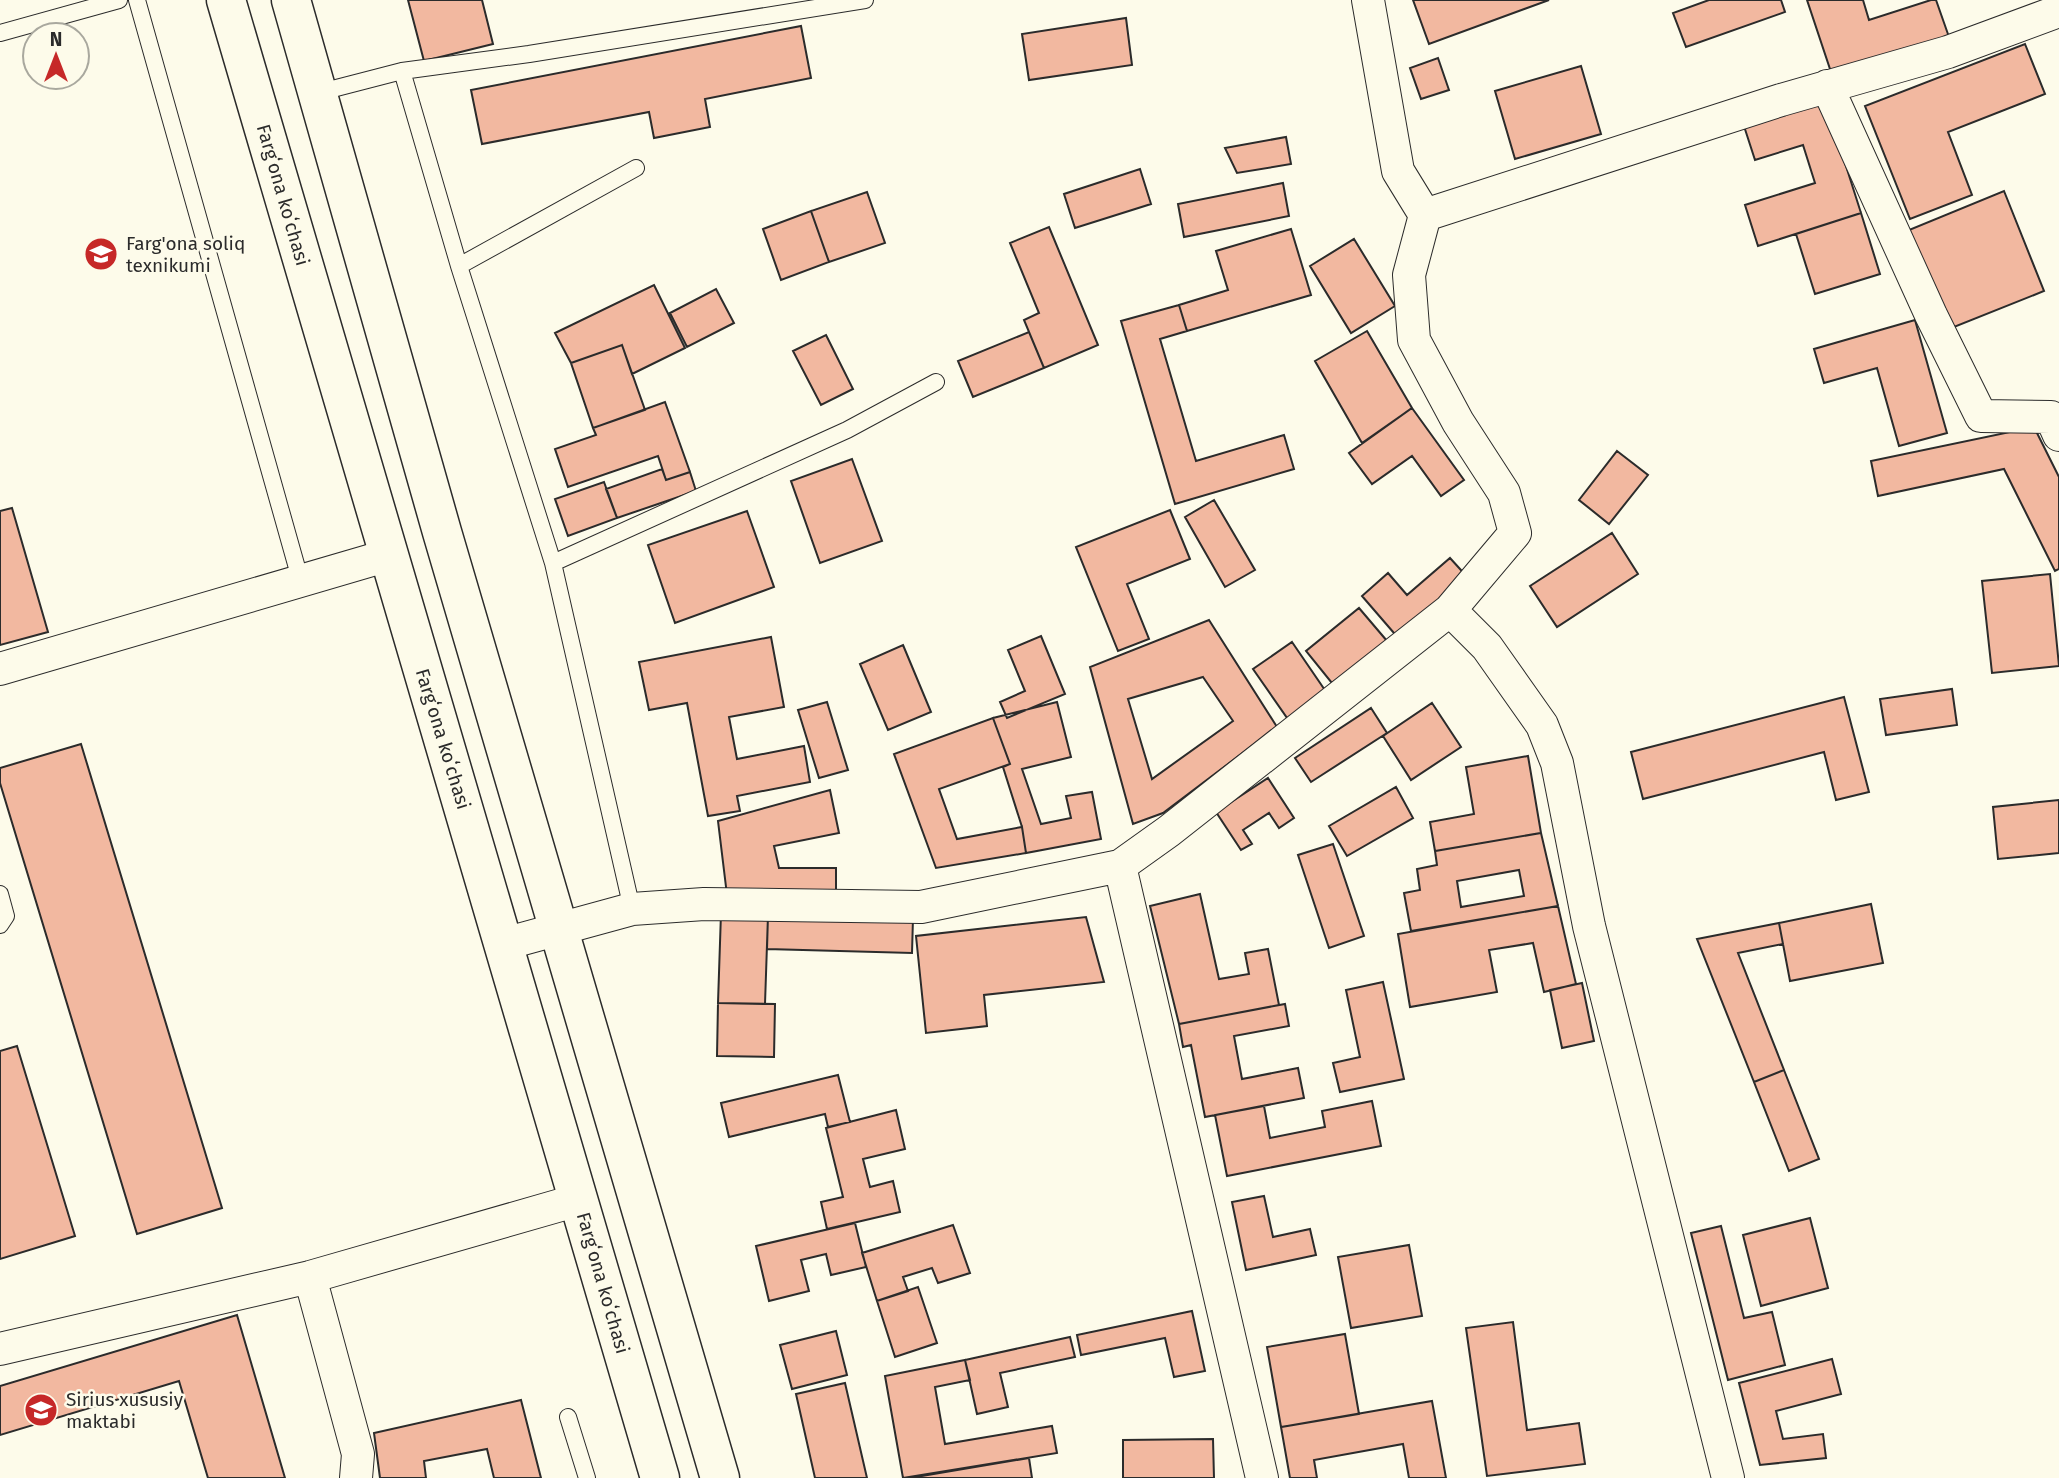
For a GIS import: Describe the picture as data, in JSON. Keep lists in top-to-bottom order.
{
  "streets": {
    "main road": ["Fargʻona koʻchasi"]
  },
  "places": {
    "school or university": ["Farg'ona soliq texnikumi", "Sirius xususiy maktabi"]
  },
  "north": "top"
}
